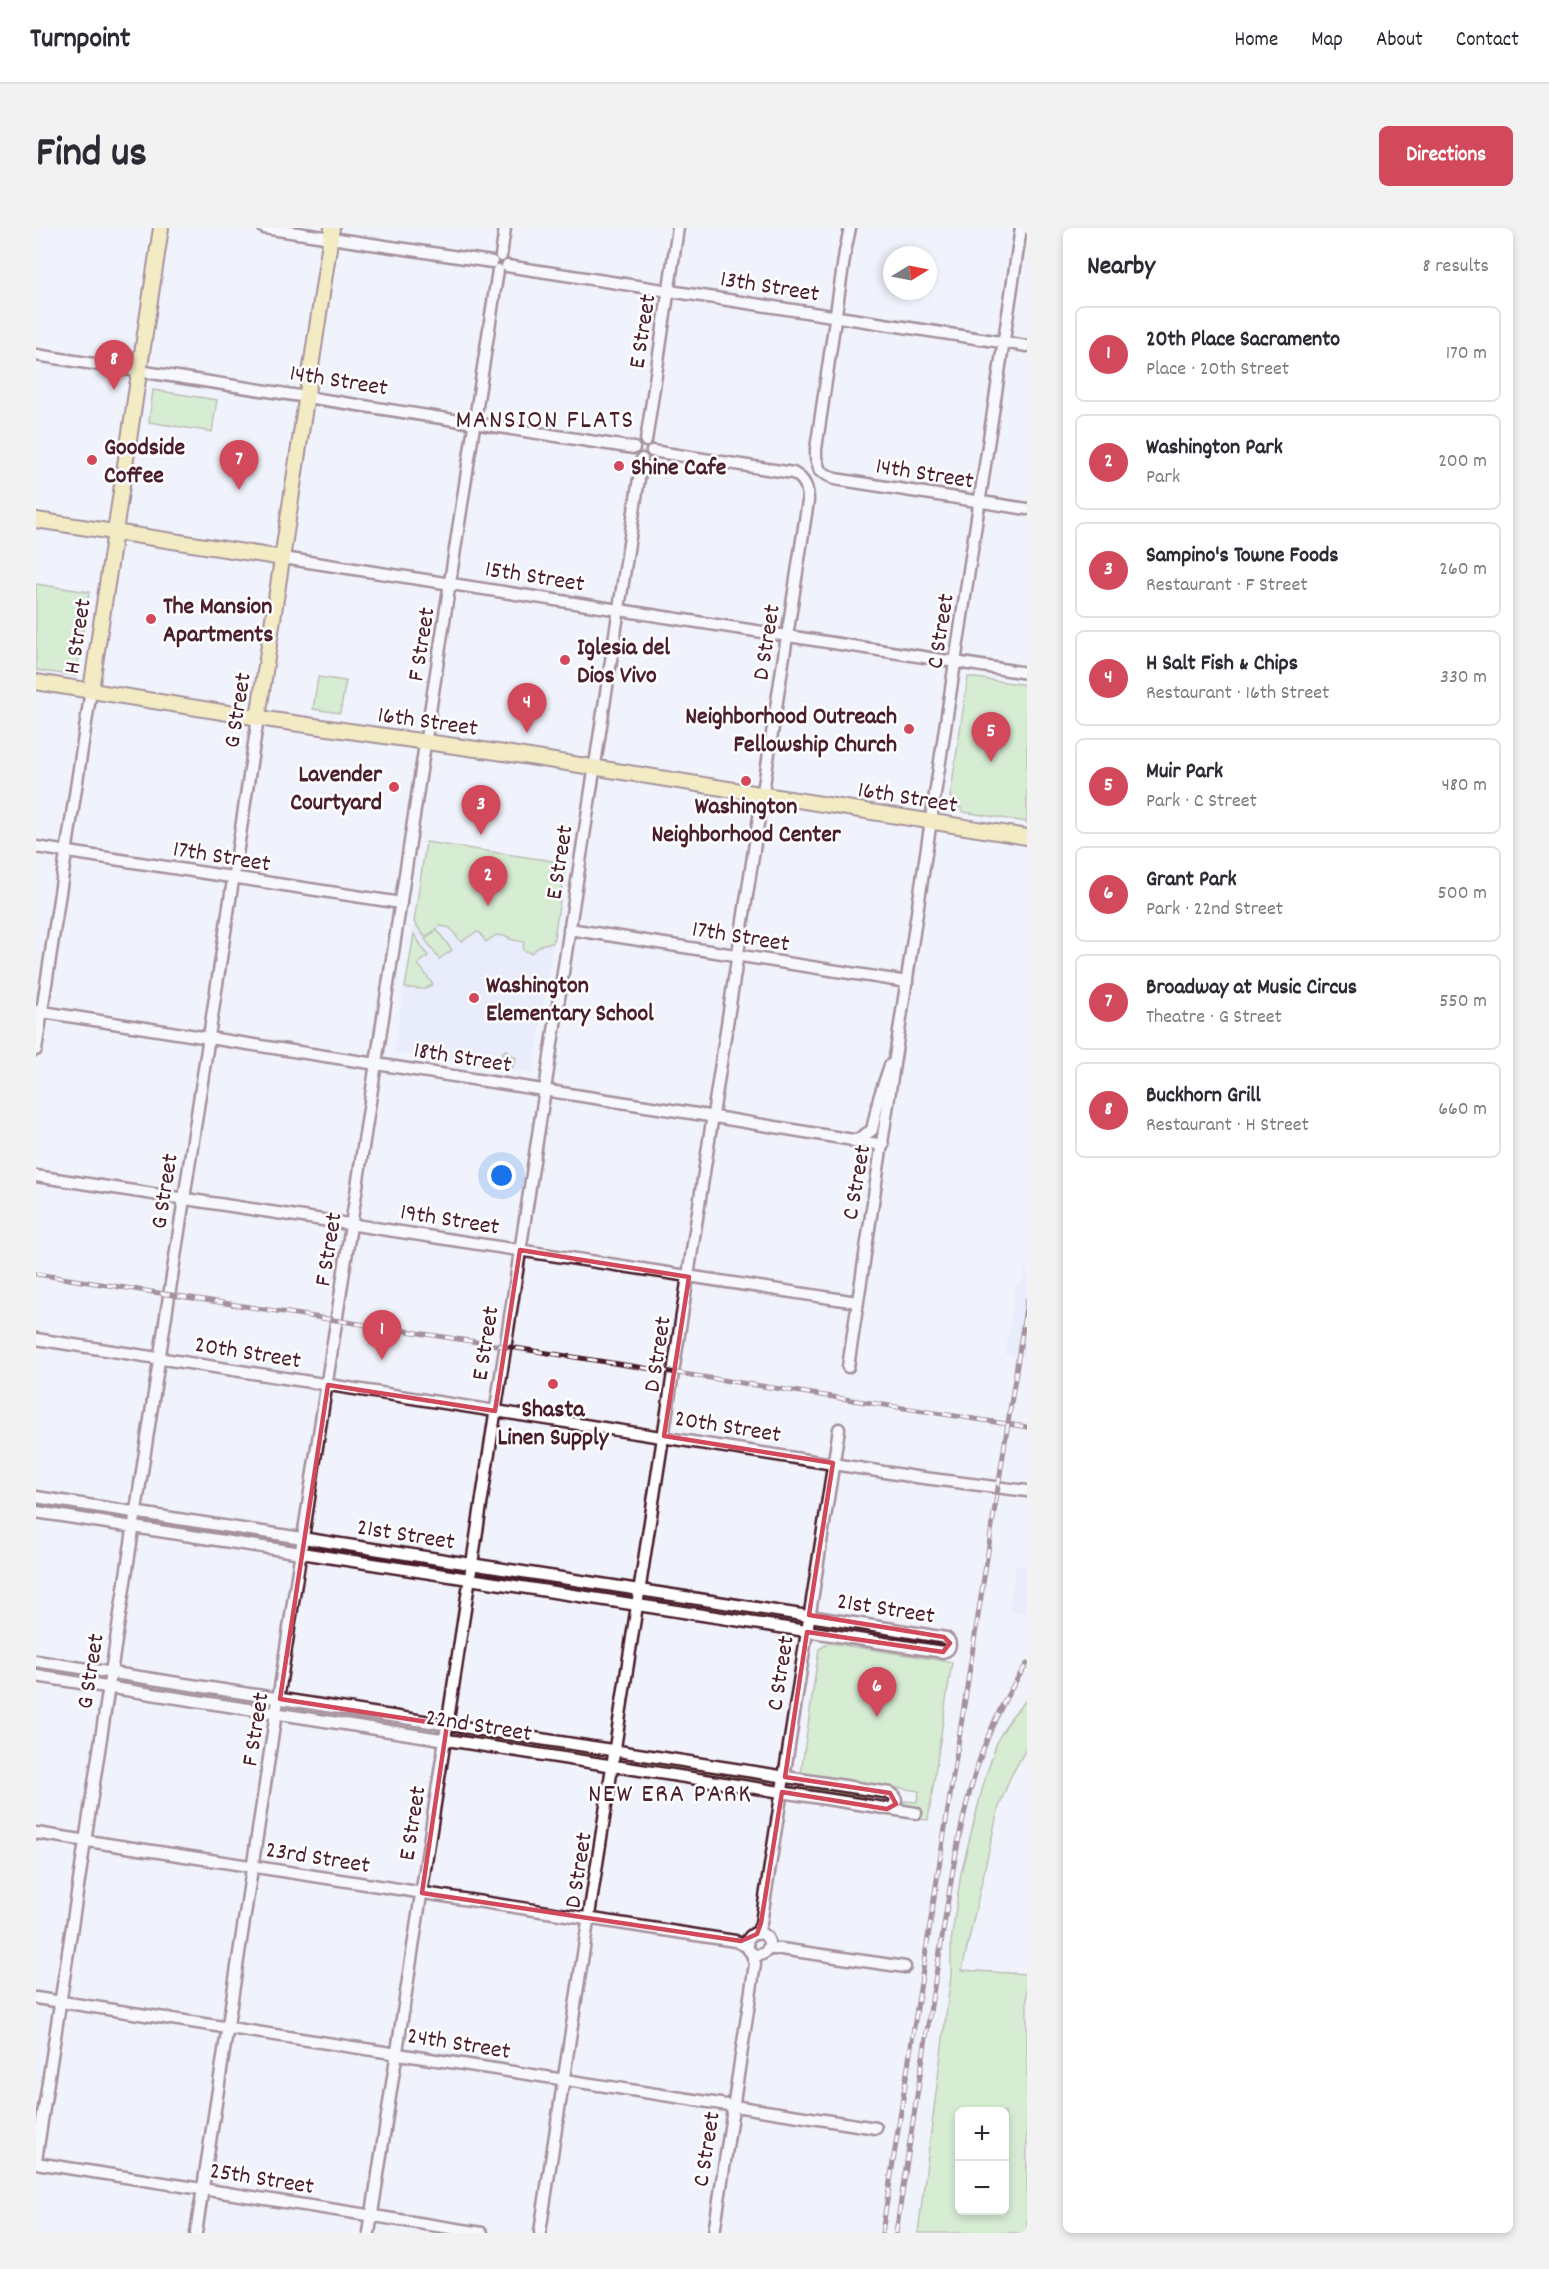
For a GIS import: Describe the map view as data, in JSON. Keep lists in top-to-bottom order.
{
  "streets": {
    "main road": [
      "15th Street",
      "H Street",
      "G Street",
      "16th Street"
    ],
    "street": [
      "13th Street",
      "E Street",
      "14th Street",
      "C Street",
      "D Street",
      "F Street",
      "17th Street",
      "18th Street",
      "19th Street",
      "20th Street",
      "21st Street",
      "22nd Street",
      "23rd Street",
      "24th Street",
      "25th Street"
    ]
  },
  "crossings": [
    ["13th Street", "E Street"],
    ["13th Street", "14th Street"],
    ["13th Street", "C Street"],
    ["13th Street", "F Street"],
    ["13th Street", "G Street"],
    ["E Street", "14th Street"],
    ["E Street", "15th Street"],
    ["E Street", "D Street"],
    ["E Street", "16th Street"],
    ["E Street", "17th Street"],
    ["E Street", "18th Street"],
    ["E Street", "19th Street"],
    ["E Street", "20th Street"],
    ["E Street", "21st Street"],
    ["E Street", "22nd Street"],
    ["E Street", "23rd Street"],
    ["E Street", "24th Street"],
    ["E Street", "25th Street"],
    ["14th Street", "C Street"],
    ["14th Street", "H Street"],
    ["14th Street", "D Street"],
    ["14th Street", "F Street"],
    ["14th Street", "G Street"],
    ["15th Street", "C Street"],
    ["15th Street", "H Street"],
    ["15th Street", "D Street"],
    ["15th Street", "F Street"],
    ["15th Street", "G Street"],
    ["C Street", "16th Street"],
    ["C Street", "17th Street"],
    ["C Street", "18th Street"],
    ["C Street", "19th Street"],
    ["C Street", "20th Street"],
    ["C Street", "21st Street"],
    ["C Street", "22nd Street"],
    ["C Street", "23rd Street"],
    ["C Street", "24th Street"],
    ["H Street", "16th Street"],
    ["H Street", "17th Street"],
    ["H Street", "18th Street"],
    ["D Street", "16th Street"],
    ["D Street", "17th Street"],
    ["D Street", "18th Street"],
    ["D Street", "19th Street"],
    ["D Street", "20th Street"],
    ["D Street", "21st Street"],
    ["D Street", "22nd Street"],
    ["D Street", "23rd Street"],
    ["D Street", "24th Street"],
    ["F Street", "16th Street"],
    ["F Street", "17th Street"],
    ["F Street", "18th Street"],
    ["F Street", "19th Street"],
    ["F Street", "20th Street"],
    ["F Street", "21st Street"],
    ["F Street", "22nd Street"],
    ["F Street", "23rd Street"],
    ["F Street", "24th Street"],
    ["F Street", "25th Street"],
    ["G Street", "16th Street"],
    ["G Street", "17th Street"],
    ["G Street", "18th Street"],
    ["G Street", "19th Street"],
    ["G Street", "20th Street"],
    ["G Street", "21st Street"],
    ["G Street", "22nd Street"],
    ["G Street", "23rd Street"],
    ["G Street", "24th Street"],
    ["G Street", "25th Street"]
  ],
  "districts": ["MANSION FLATS", "NEW ERA PARK"],
  "places": [
    "Goodside Coffee",
    "Shine Cafe",
    "The Mansion Apartments",
    "Iglesia del Dios Vivo",
    "Neighborhood Outreach Fellowship Church",
    "Washington Neighborhood Center",
    "Lavender Courtyard",
    "Washington Elementary School",
    "Shasta Linen Supply"
  ],
  "north": "right",
  "page": {
    "header": "Turnpoint",
    "nav": [
      "Home",
      "Map",
      "About",
      "Contact"
    ],
    "title": "Find us",
    "buttons": "Directions",
    "heading": ["Nearby", "8 results"],
    "list": [
      {
        "mark": "1",
        "name": "20th Place Sacramento",
        "note": "Place · 20th Street",
        "value": "170 m"
      },
      {
        "mark": "2",
        "name": "Washington Park",
        "note": "Park",
        "value": "200 m"
      },
      {
        "mark": "3",
        "name": "Sampino's Towne Foods",
        "note": "Restaurant · F Street",
        "value": "260 m"
      },
      {
        "mark": "4",
        "name": "H Salt Fish & Chips",
        "note": "Restaurant · 16th Street",
        "value": "330 m"
      },
      {
        "mark": "5",
        "name": "Muir Park",
        "note": "Park · C Street",
        "value": "480 m"
      },
      {
        "mark": "6",
        "name": "Grant Park",
        "note": "Park · 22nd Street",
        "value": "500 m"
      },
      {
        "mark": "7",
        "name": "Broadway at Music Circus",
        "note": "Theatre · G Street",
        "value": "550 m"
      },
      {
        "mark": "8",
        "name": "Buckhorn Grill",
        "note": "Restaurant · H Street",
        "value": "660 m"
      }
    ],
    "pins": [
      "8",
      "7",
      "4",
      "5",
      "3",
      "2",
      "1",
      "6"
    ],
    "map_buttons": ["+", "−"]
  }
}
